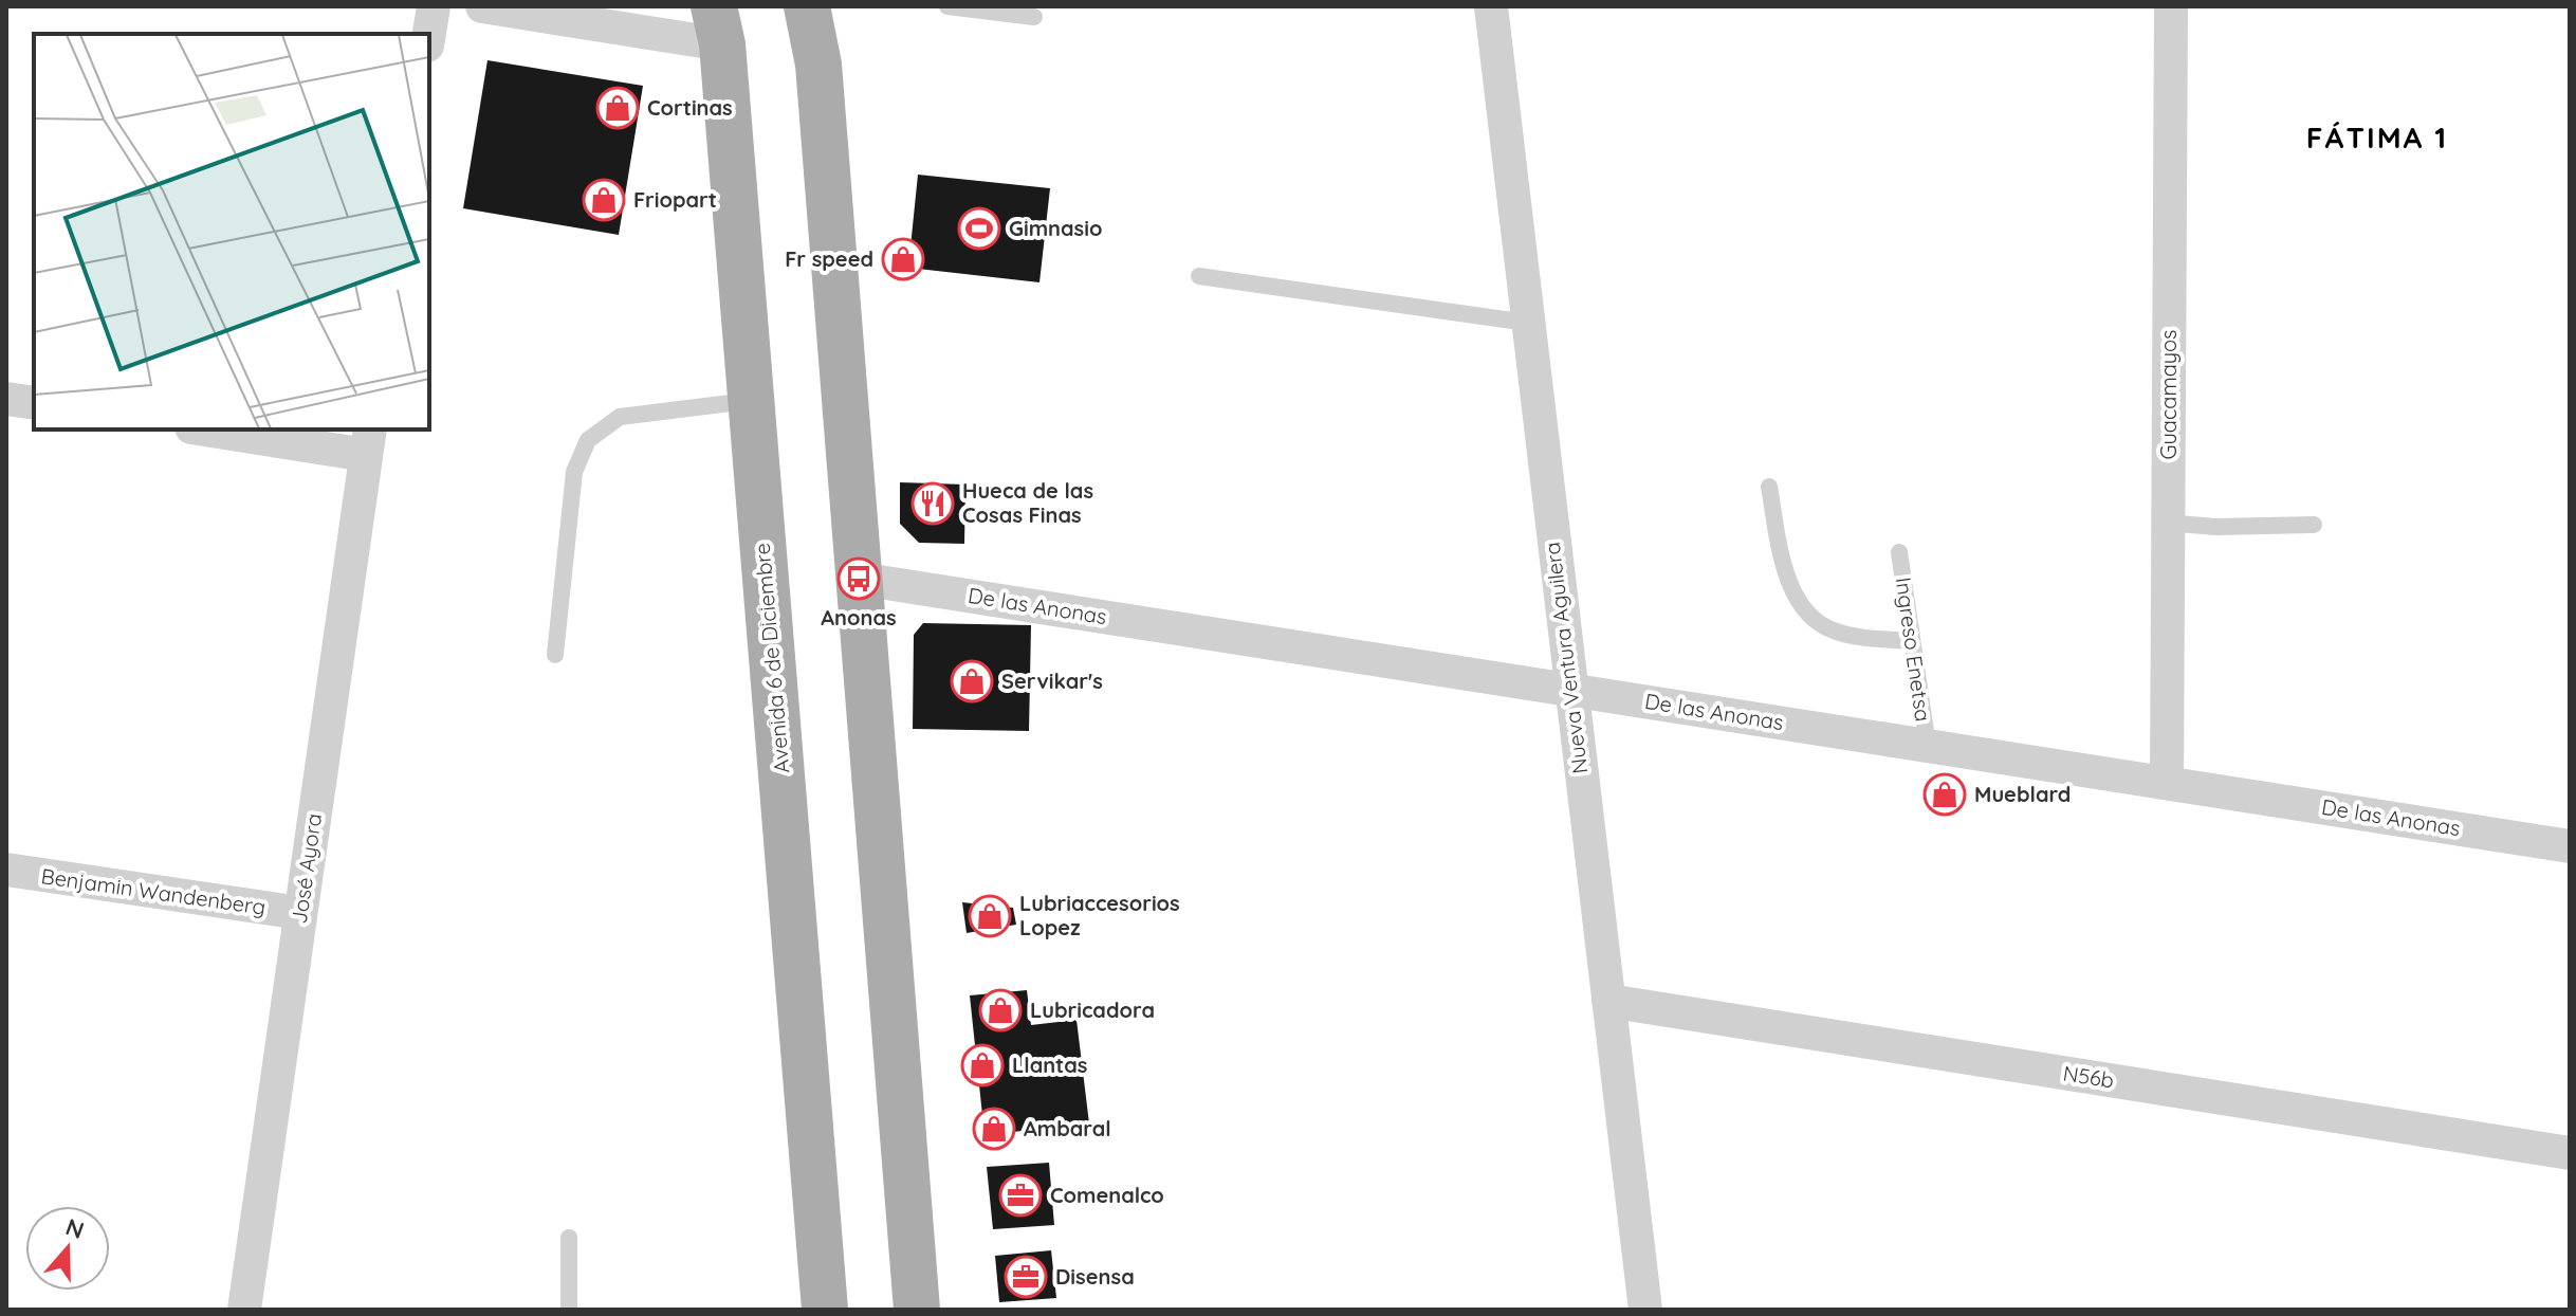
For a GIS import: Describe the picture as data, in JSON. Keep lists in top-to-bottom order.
{
  "streets": {
    "main road": ["Avenida 6 de Diciembre"],
    "street": [
      "Guacamayos",
      "De las Anonas",
      "Nueva Ventura Aguilera",
      "José Ayora",
      "Benjamin Wandenberg",
      "N56b"
    ],
    "lane": ["Ingreso Enetsa"]
  },
  "crossings": [
    ["Guacamayos", "De las Anonas"],
    ["De las Anonas", "Ingreso Enetsa"],
    ["De las Anonas", "Nueva Ventura Aguilera"],
    ["Nueva Ventura Aguilera", "N56b"],
    ["José Ayora", "Benjamin Wandenberg"]
  ],
  "districts": ["FÁTIMA 1"],
  "places": {
    "shop": [
      "Cortinas",
      "Friopart",
      "Fr speed",
      "Servikar's",
      "Mueblard",
      "Lubriaccesorios Lopez",
      "Lubricadora",
      "Llantas",
      "Ambaral"
    ],
    "sports": ["Gimnasio"],
    "restaurant": ["Hueca de las Cosas Finas"],
    "bus stop": ["Anonas"],
    "office": ["Comenalco", "Disensa"]
  },
  "north": "top"
}
